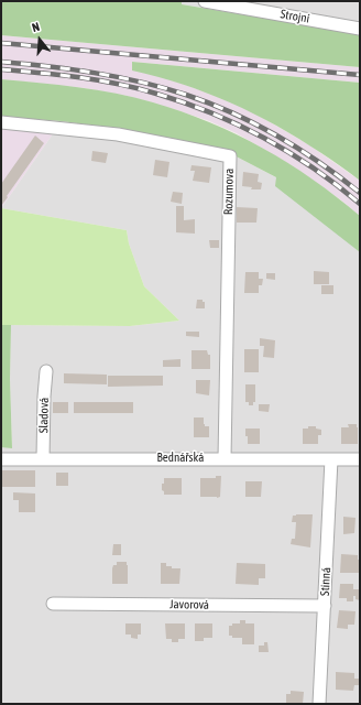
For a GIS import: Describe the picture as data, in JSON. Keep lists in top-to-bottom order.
{
  "streets": {
    "street": [
      "Strojní",
      "Rozumova",
      "Sladová",
      "Bednářská",
      "Stinná",
      "Javorová"
    ]
  },
  "crossings": [
    ["Rozumova", "Bednářská"],
    ["Sladová", "Bednářská"],
    ["Bednářská", "Stinná"],
    ["Stinná", "Javorová"]
  ],
  "north": "top"
}
